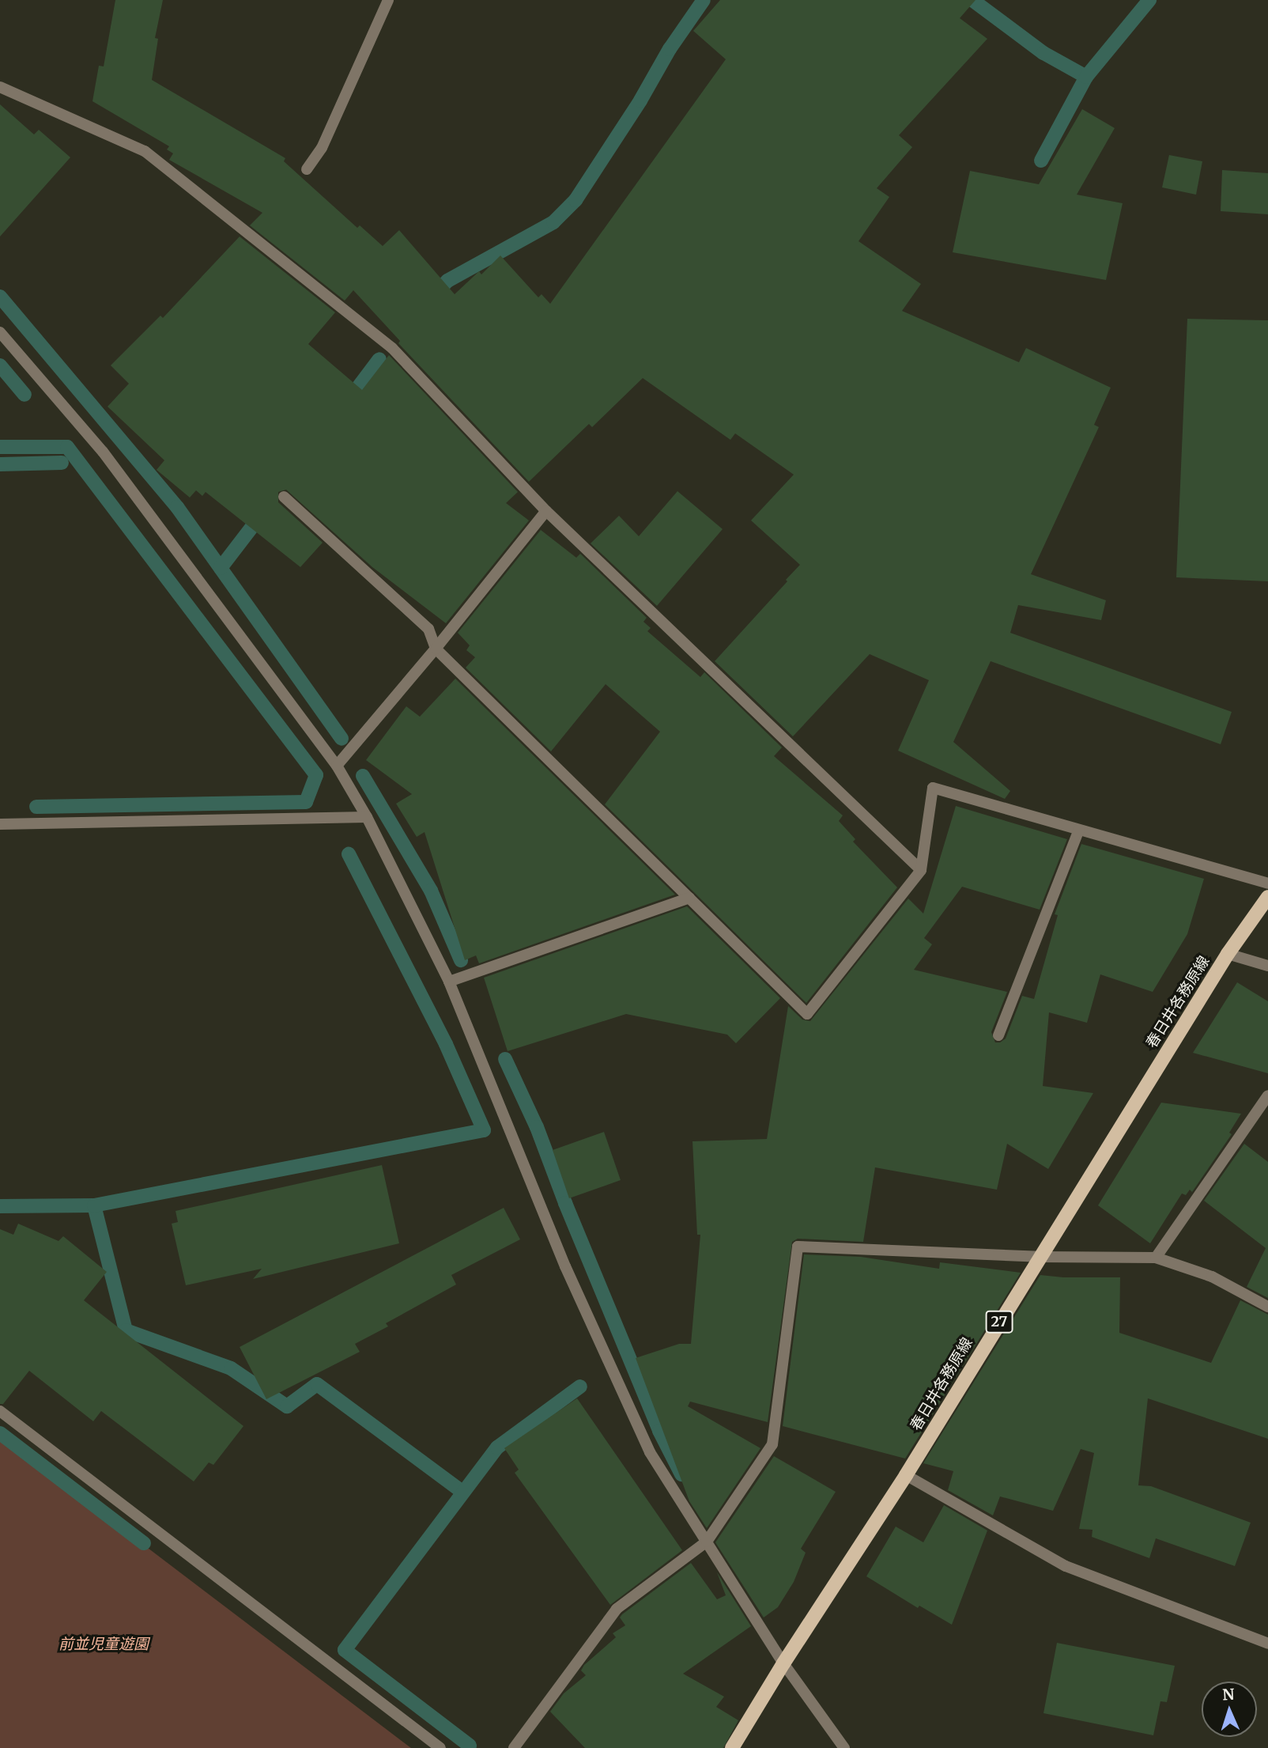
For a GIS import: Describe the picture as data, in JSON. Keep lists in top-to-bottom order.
{
  "streets": {
    "main road": ["春日井各務原線", "27"]
  },
  "parks": ["前並児童遊園"],
  "north": "top"
}
